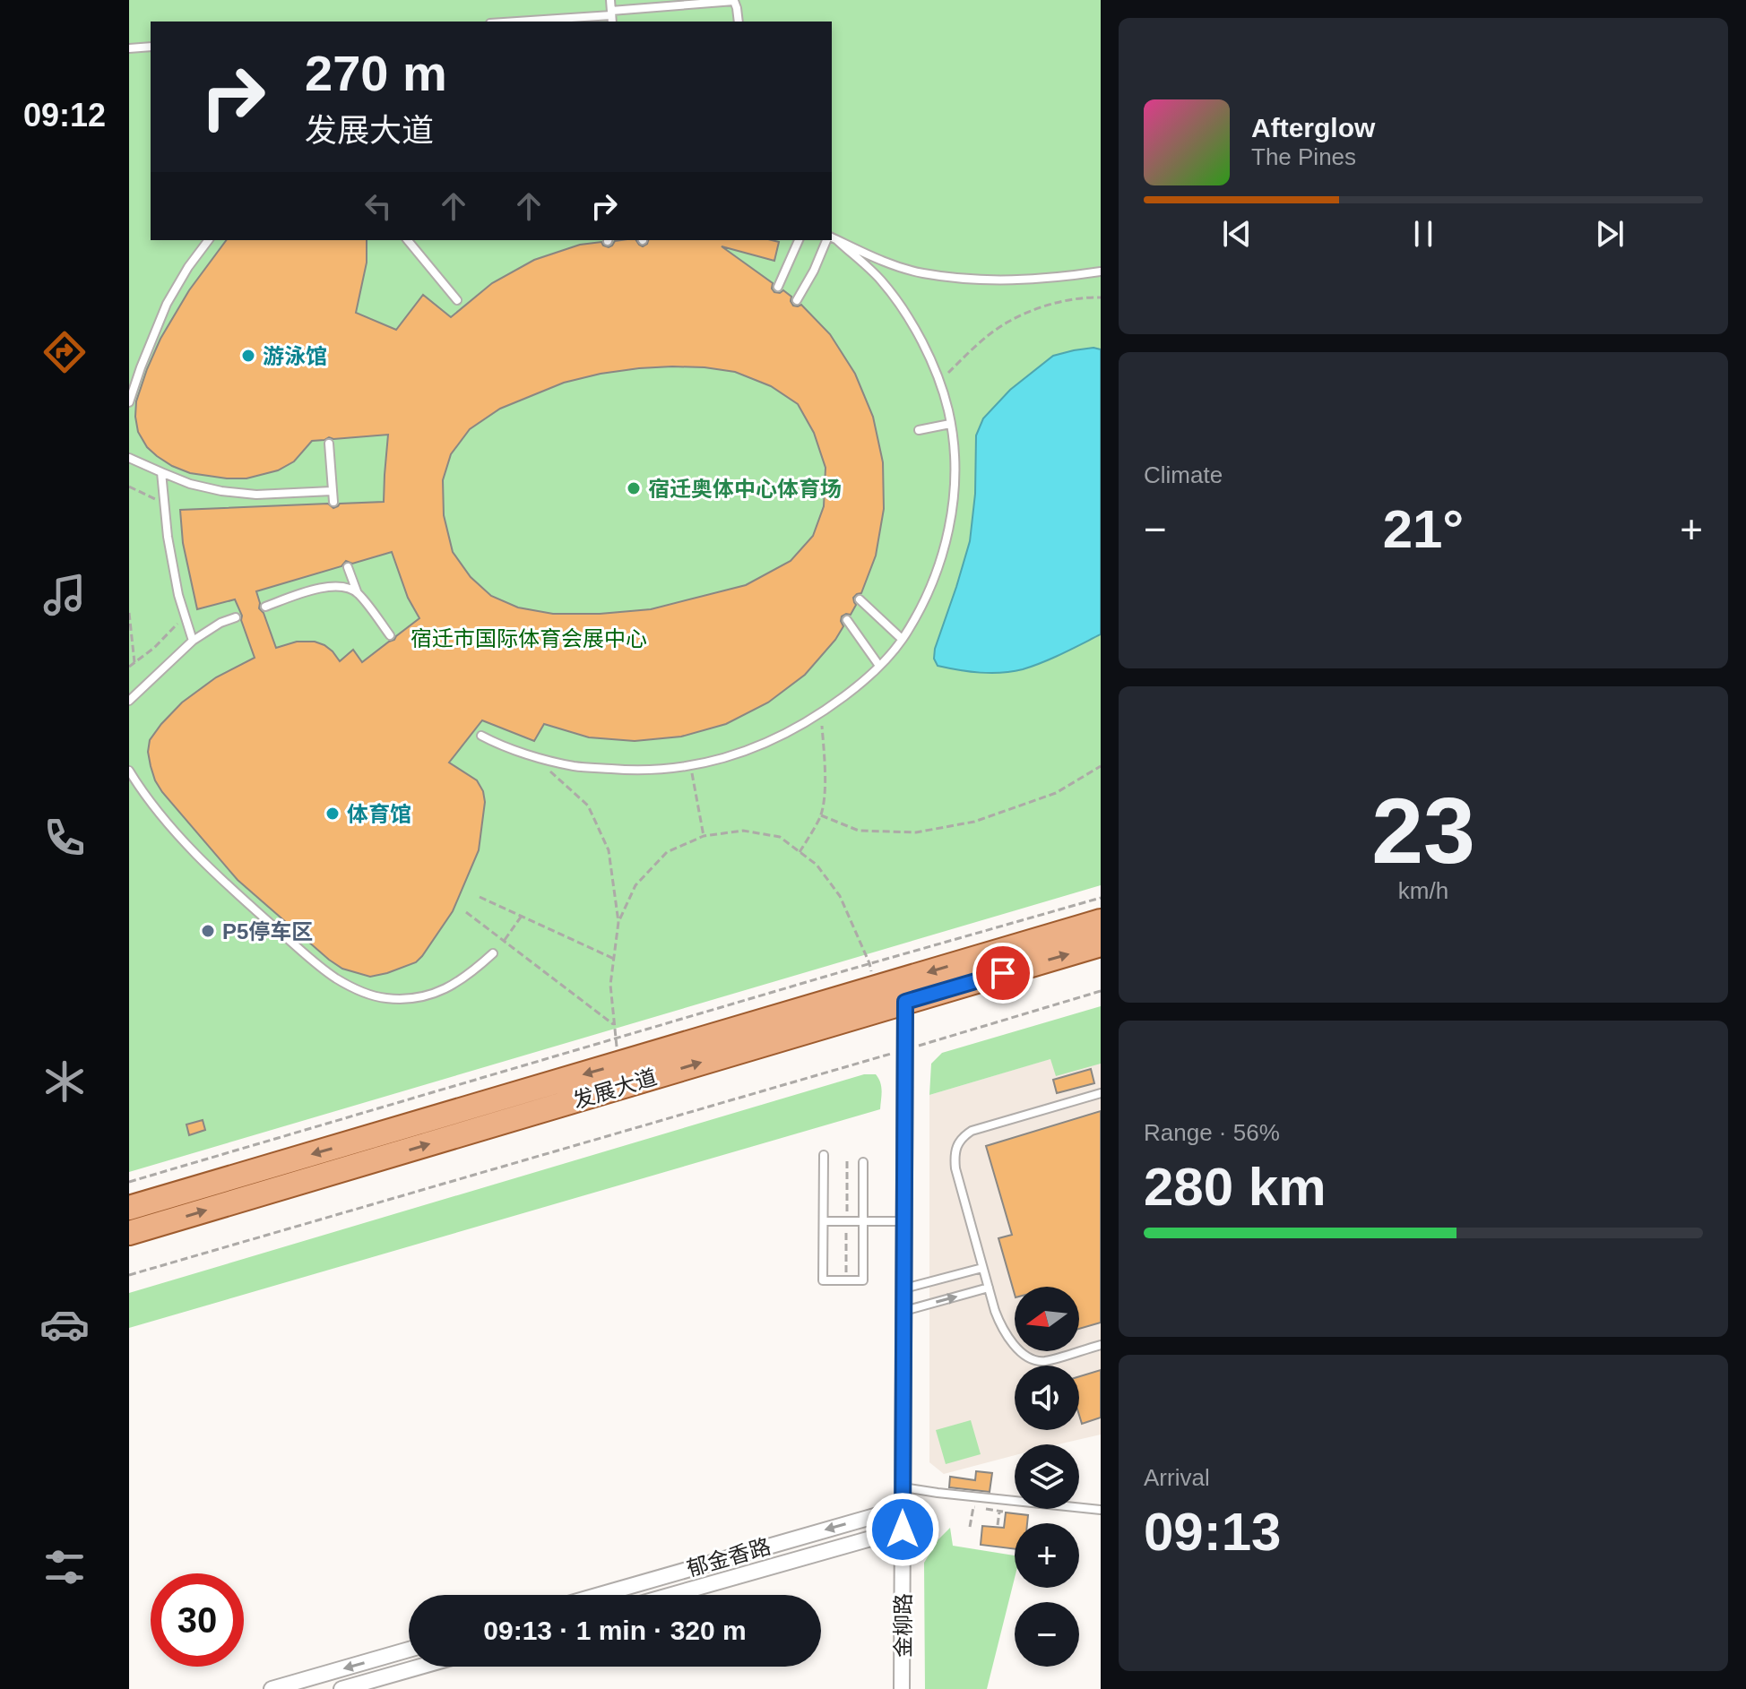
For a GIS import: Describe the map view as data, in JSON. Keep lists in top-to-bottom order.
{
  "streets": {
    "main road": ["发展大道"],
    "street": ["郁金香路", "金柳路"]
  },
  "crossings": [
    ["发展大道", "金柳路"],
    ["郁金香路", "金柳路"]
  ],
  "parks": ["宿迁市国际体育会展中心"],
  "places": [
    "游泳馆",
    "宿迁奥体中心体育场",
    "体育馆",
    "P5停车区"
  ],
  "north": "left",
  "page": {
    "tabs": "09:12",
    "turn": ["270 m", "发展大道"],
    "song": ["Afterglow", "The Pines"],
    "tile": [
      "Climate",
      ["23", "km/h"],
      ["Range · 56%", "280 km"],
      ["Arrival", "09:13"]
    ],
    "heat": ["−", "21°", "+"],
    "map_buttons": ["+", "−"],
    "limit": "30",
    "trip": "09:13 · 1 min · 320 m"
  }
}
